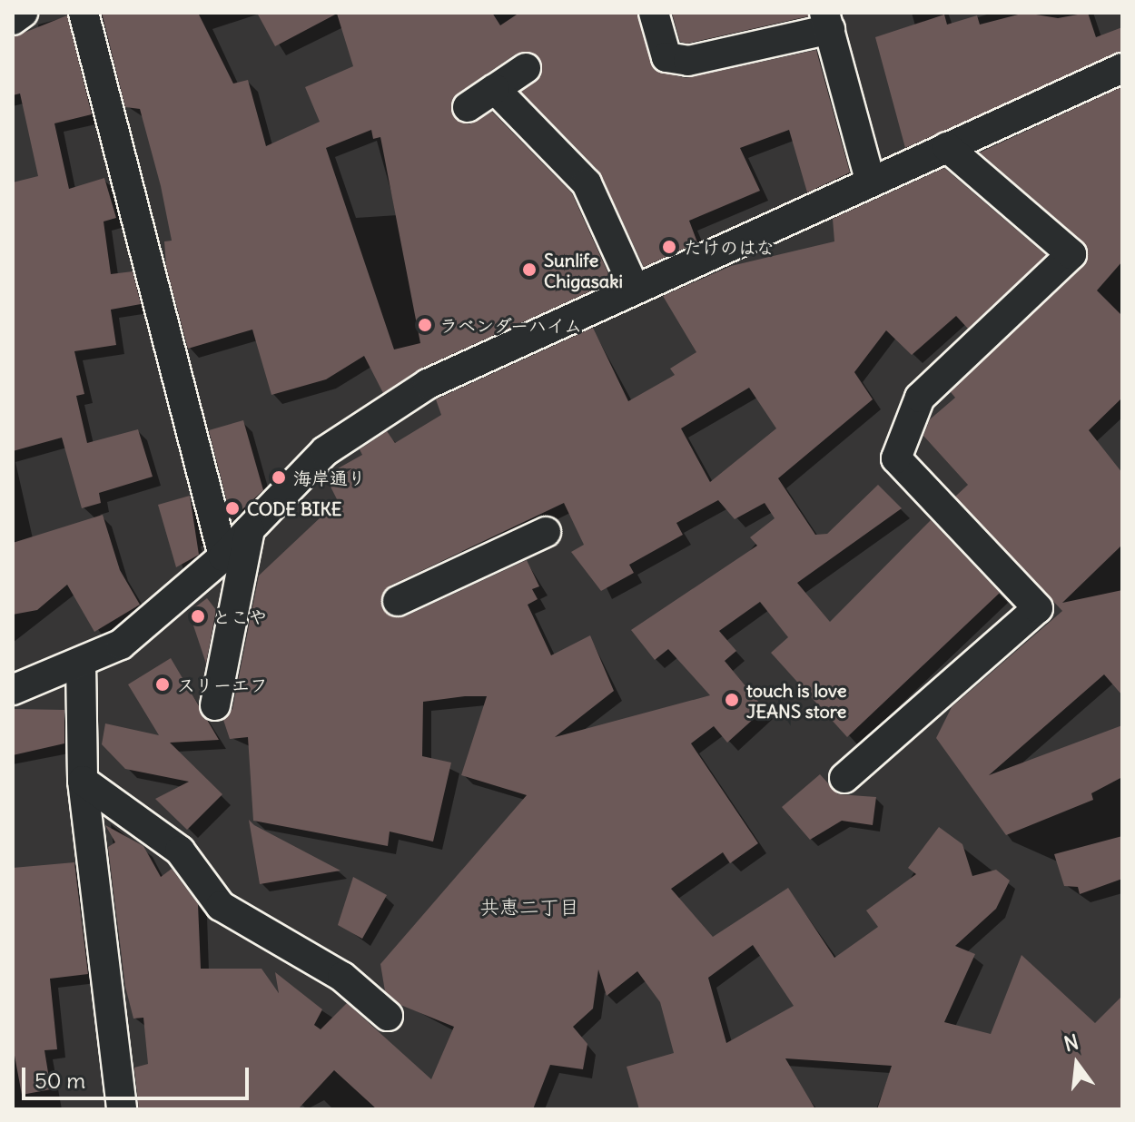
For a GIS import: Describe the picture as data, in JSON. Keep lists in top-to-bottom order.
{
  "districts": ["共恵二丁目"],
  "places": [
    "たけのはな",
    "Sunlife Chigasaki",
    "ラベンダーハイム",
    "海岸通り",
    "CODE BIKE",
    "とこや",
    "スリーエフ",
    "touch is love JEANS store"
  ],
  "scale_bar": "50 m",
  "north": "top"
}
